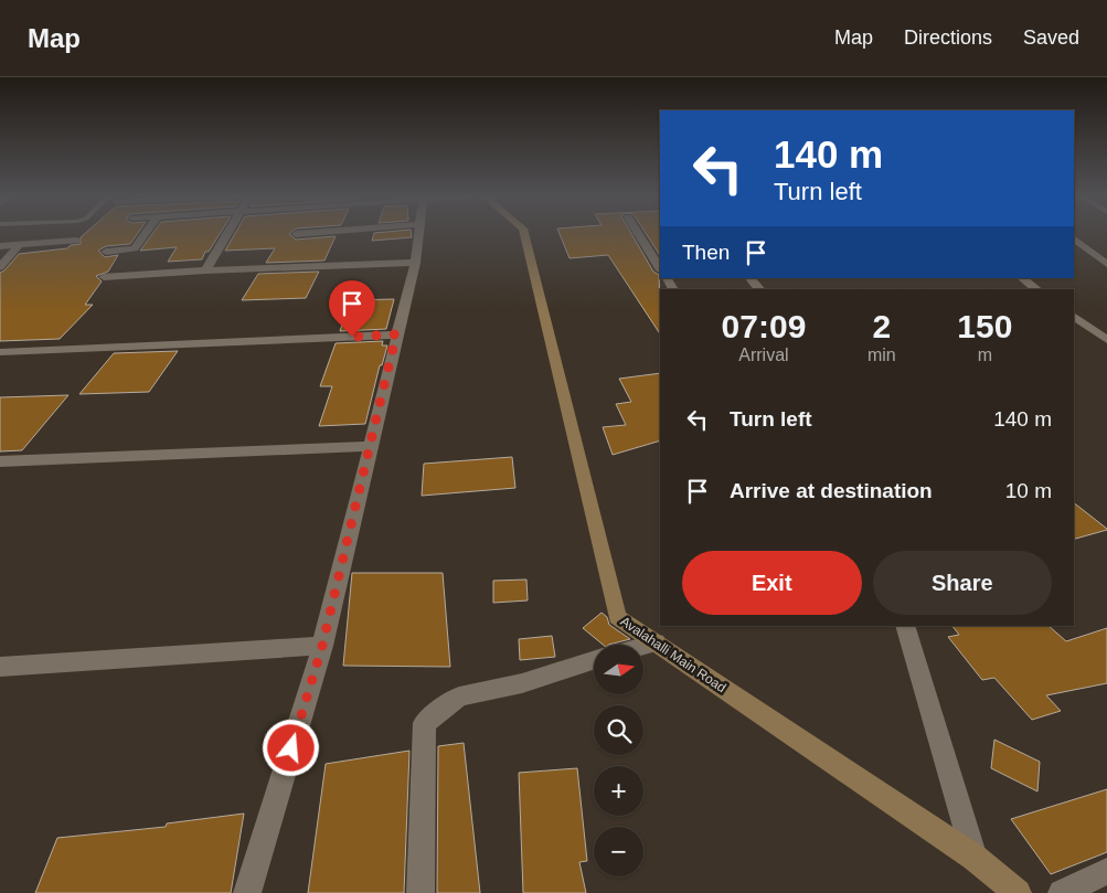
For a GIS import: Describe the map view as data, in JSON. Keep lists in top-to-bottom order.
{
  "streets": {
    "main road": ["Avalahalli Main Road"]
  },
  "north": "right",
  "page": {
    "header": "Map",
    "nav": ["Map", "Directions", "Saved"],
    "turn": ["140 m", "Turn left"],
    "then": "Then",
    "eta": [
      "07:09",
      "Arrival",
      "2",
      "min",
      "150",
      "m"
    ],
    "list": [
      {
        "name": "Turn left",
        "value": "140 m"
      },
      {
        "name": "Arrive at destination",
        "value": "10 m"
      }
    ],
    "buttons": ["Exit", "Share"],
    "map_buttons": ["+", "−"]
  }
}
